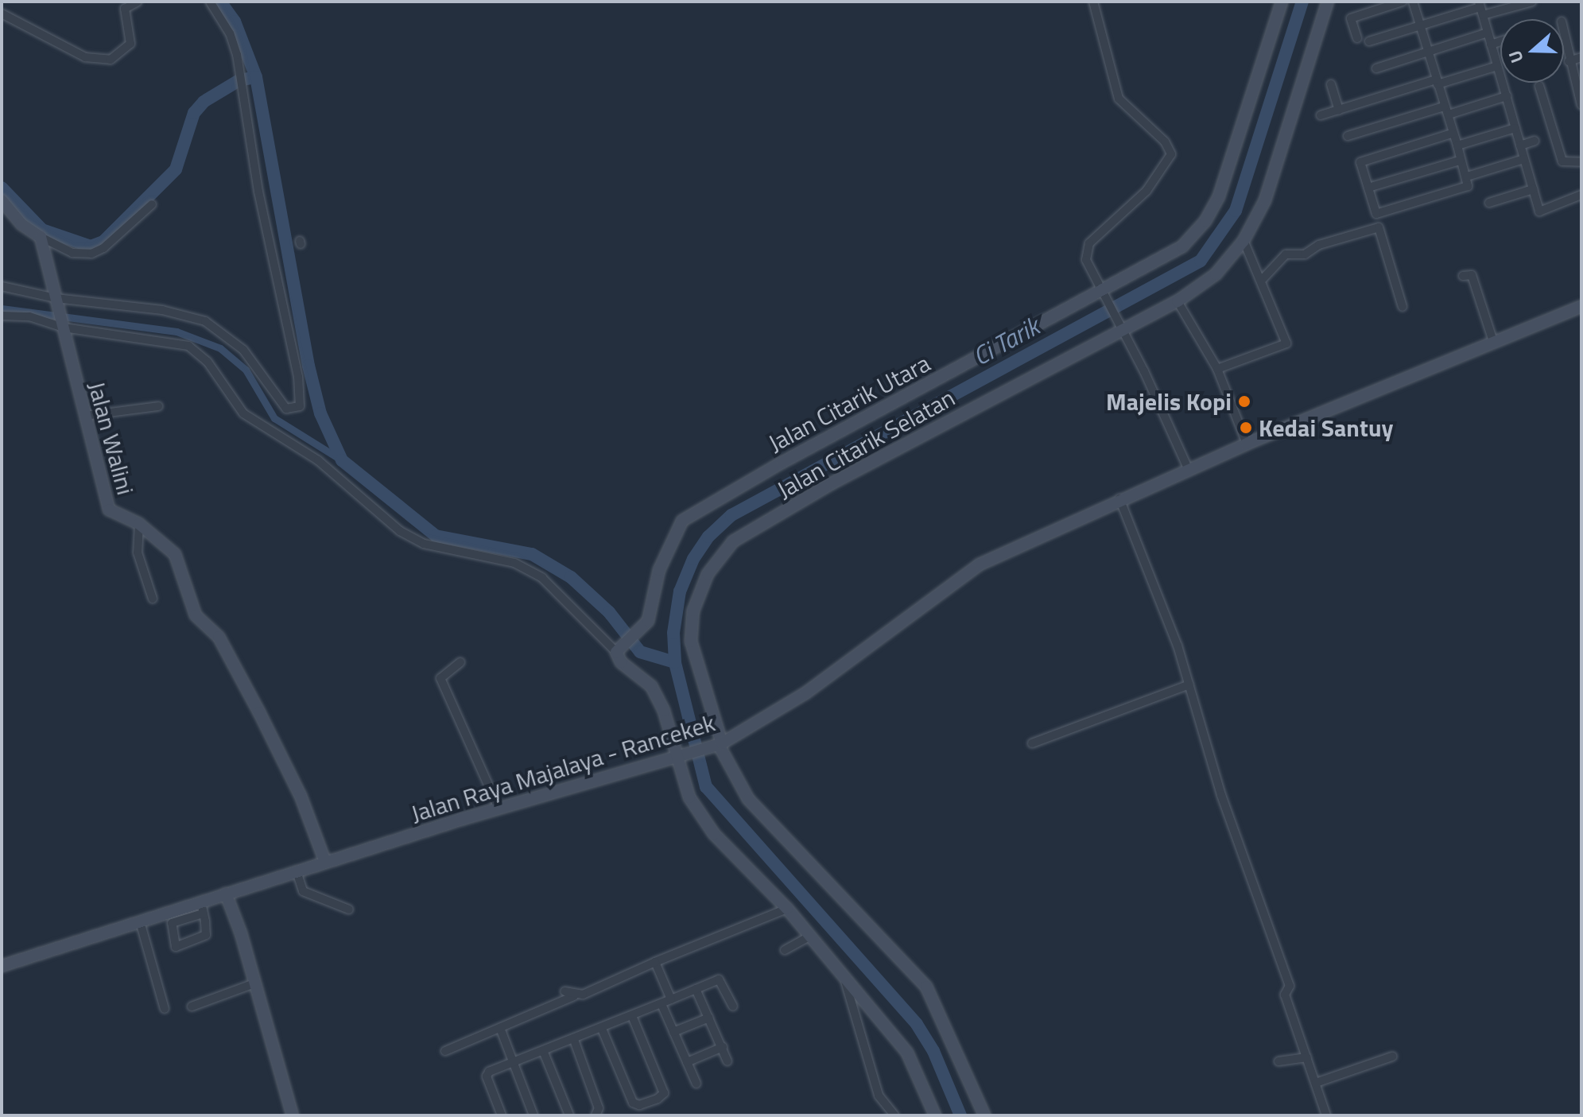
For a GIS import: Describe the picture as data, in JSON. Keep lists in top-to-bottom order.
{
  "streets": {
    "street": [
      "Jalan Citarik Utara",
      "Jalan Walini",
      "Jalan Citarik Selatan",
      "Jalan Raya Majalaya - Rancekek"
    ]
  },
  "crossings": [
    ["Jalan Walini", "Jalan Raya Majalaya - Rancekek"],
    ["Jalan Citarik Selatan", "Jalan Raya Majalaya - Rancekek"]
  ],
  "water": ["Ci Tarik"],
  "places": ["Majelis Kopi", "Kedai Santuy"],
  "north": "left"
}
